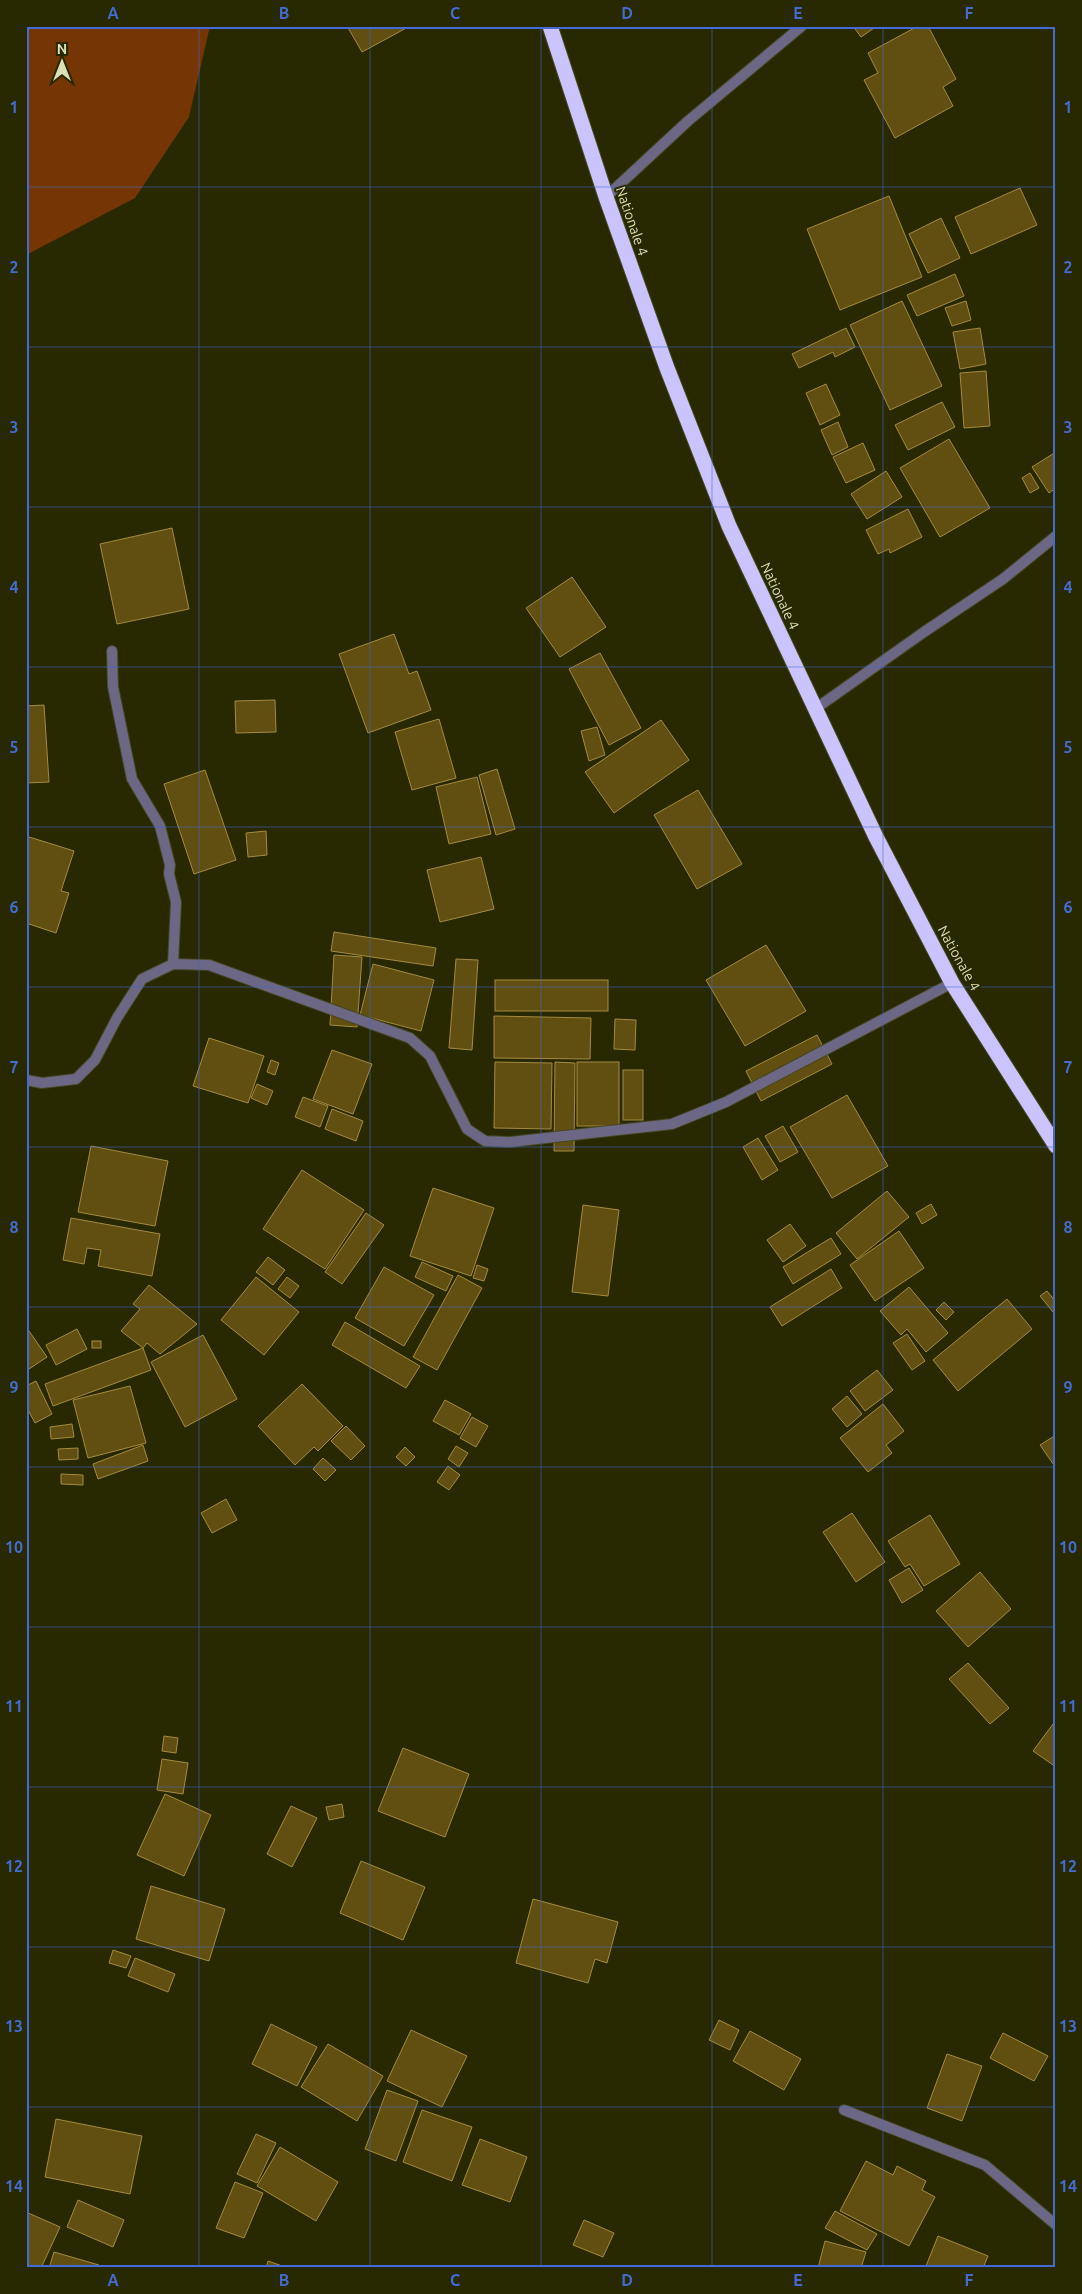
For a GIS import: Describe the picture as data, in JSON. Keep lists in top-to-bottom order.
{
  "streets": {
    "highway": ["Nationale 4"]
  },
  "north": "top",
  "grid": {
    "columns": [
      "A",
      "B",
      "C",
      "D",
      "E",
      "F"
    ],
    "rows": [
      "1",
      "2",
      "3",
      "4",
      "5",
      "6",
      "7",
      "8",
      "9",
      "10",
      "11",
      "12",
      "13",
      "14"
    ]
  }
}
